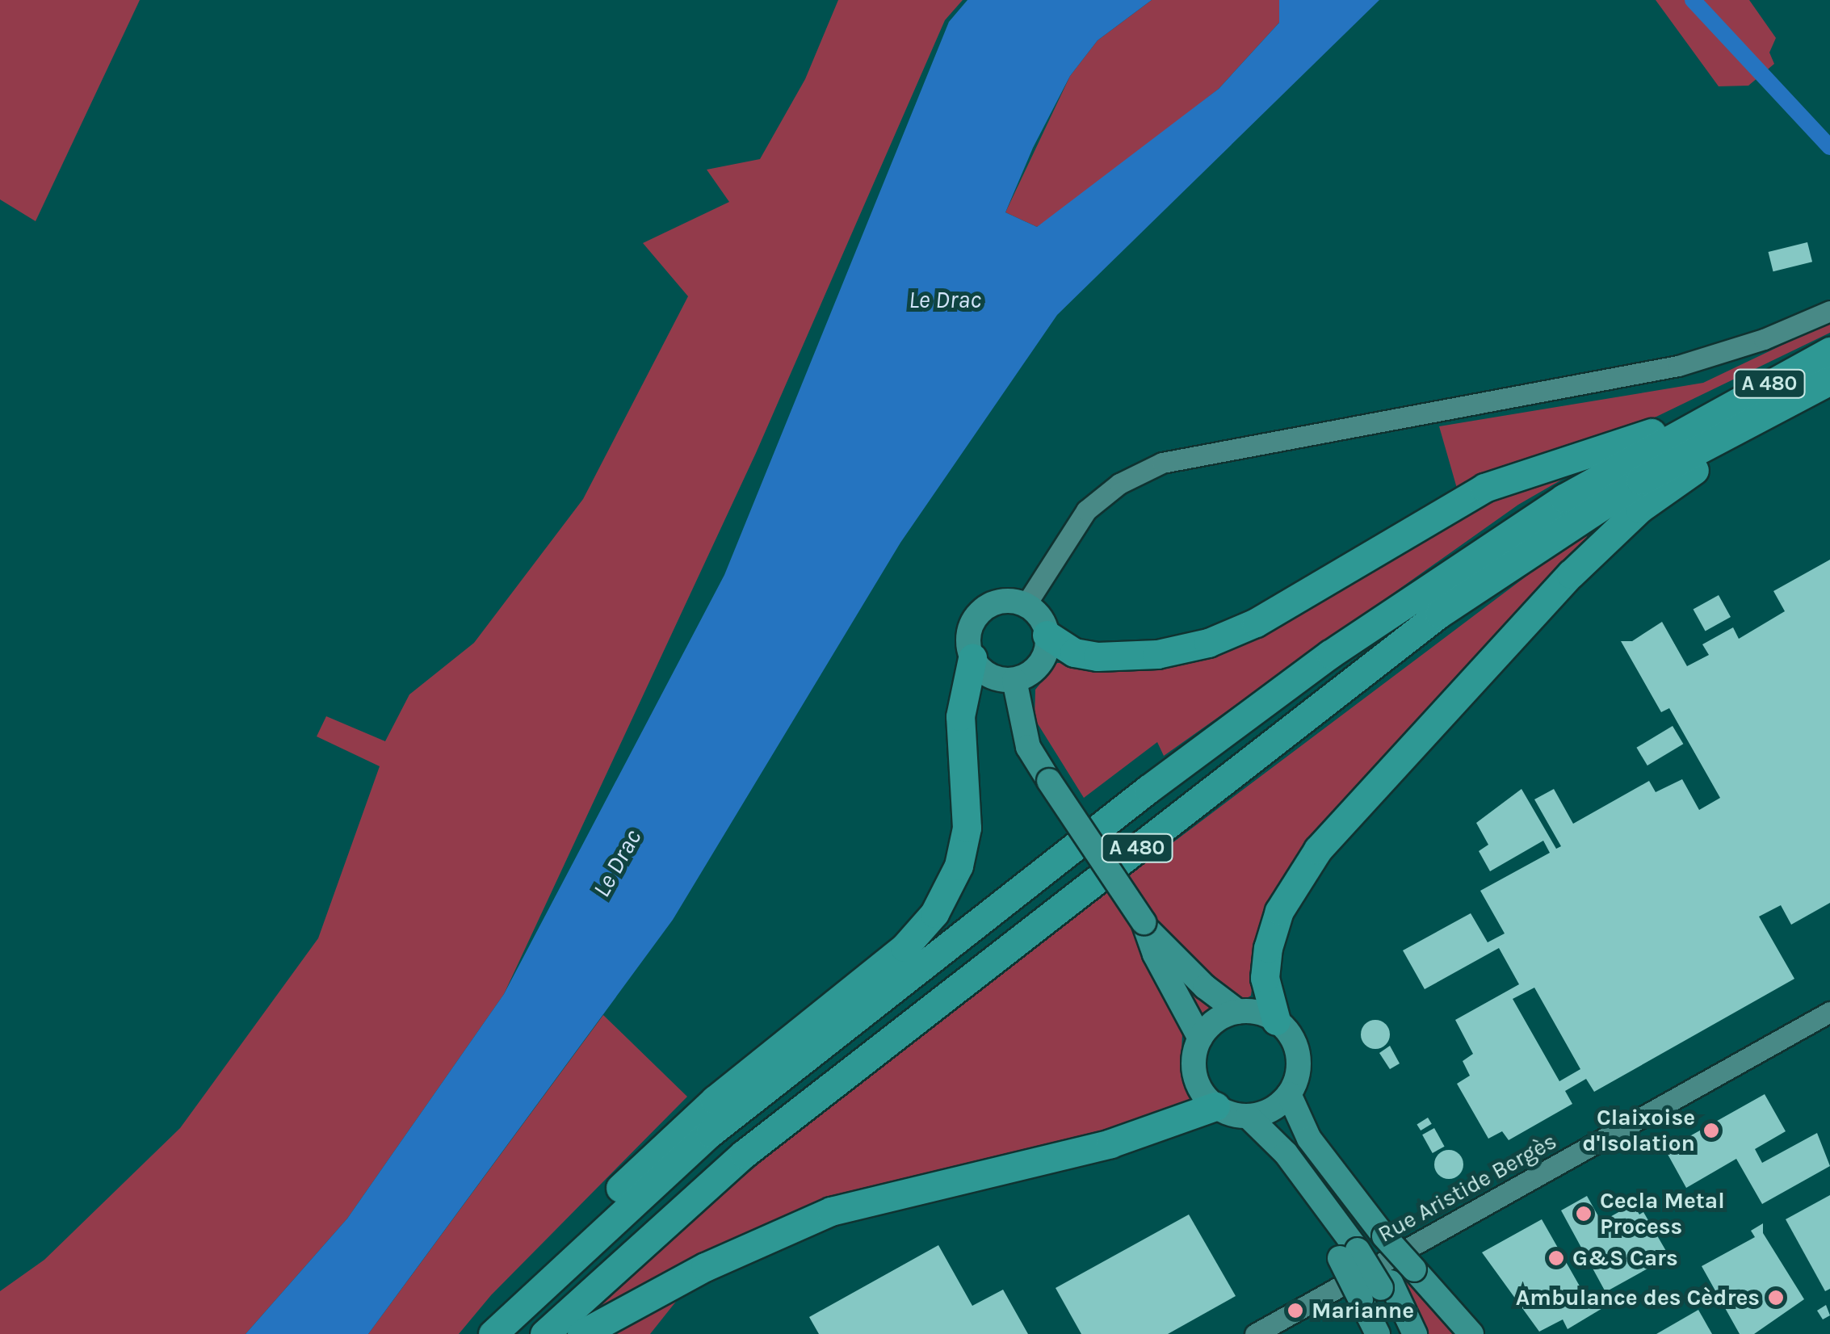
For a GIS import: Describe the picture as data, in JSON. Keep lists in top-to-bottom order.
{
  "streets": {
    "highway": ["A 480"],
    "street": ["Rue Aristide Bergès"]
  },
  "water": ["Le Drac"],
  "places": [
    "Claixoise d'Isolation",
    "Cecla Metal Process",
    "G&S Cars",
    "Ambulance des Cèdres",
    "Marianne"
  ]
}
